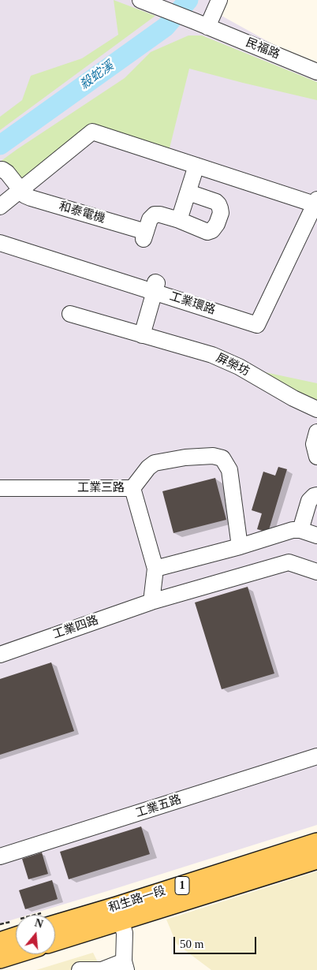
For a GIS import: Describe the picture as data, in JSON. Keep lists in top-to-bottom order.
{
  "streets": {
    "main road": ["1", "和生路一段"],
    "street": [
      "民福路",
      "和泰電機",
      "工業環路",
      "屏榮坊",
      "工業三路",
      "工業四路",
      "工業五路"
    ]
  },
  "crossings": [
    ["和泰電機", "工業環路"],
    ["工業三路", "工業四路"]
  ],
  "water": ["殺蛇溪"],
  "scale_bar": "50 m",
  "north": "top"
}
